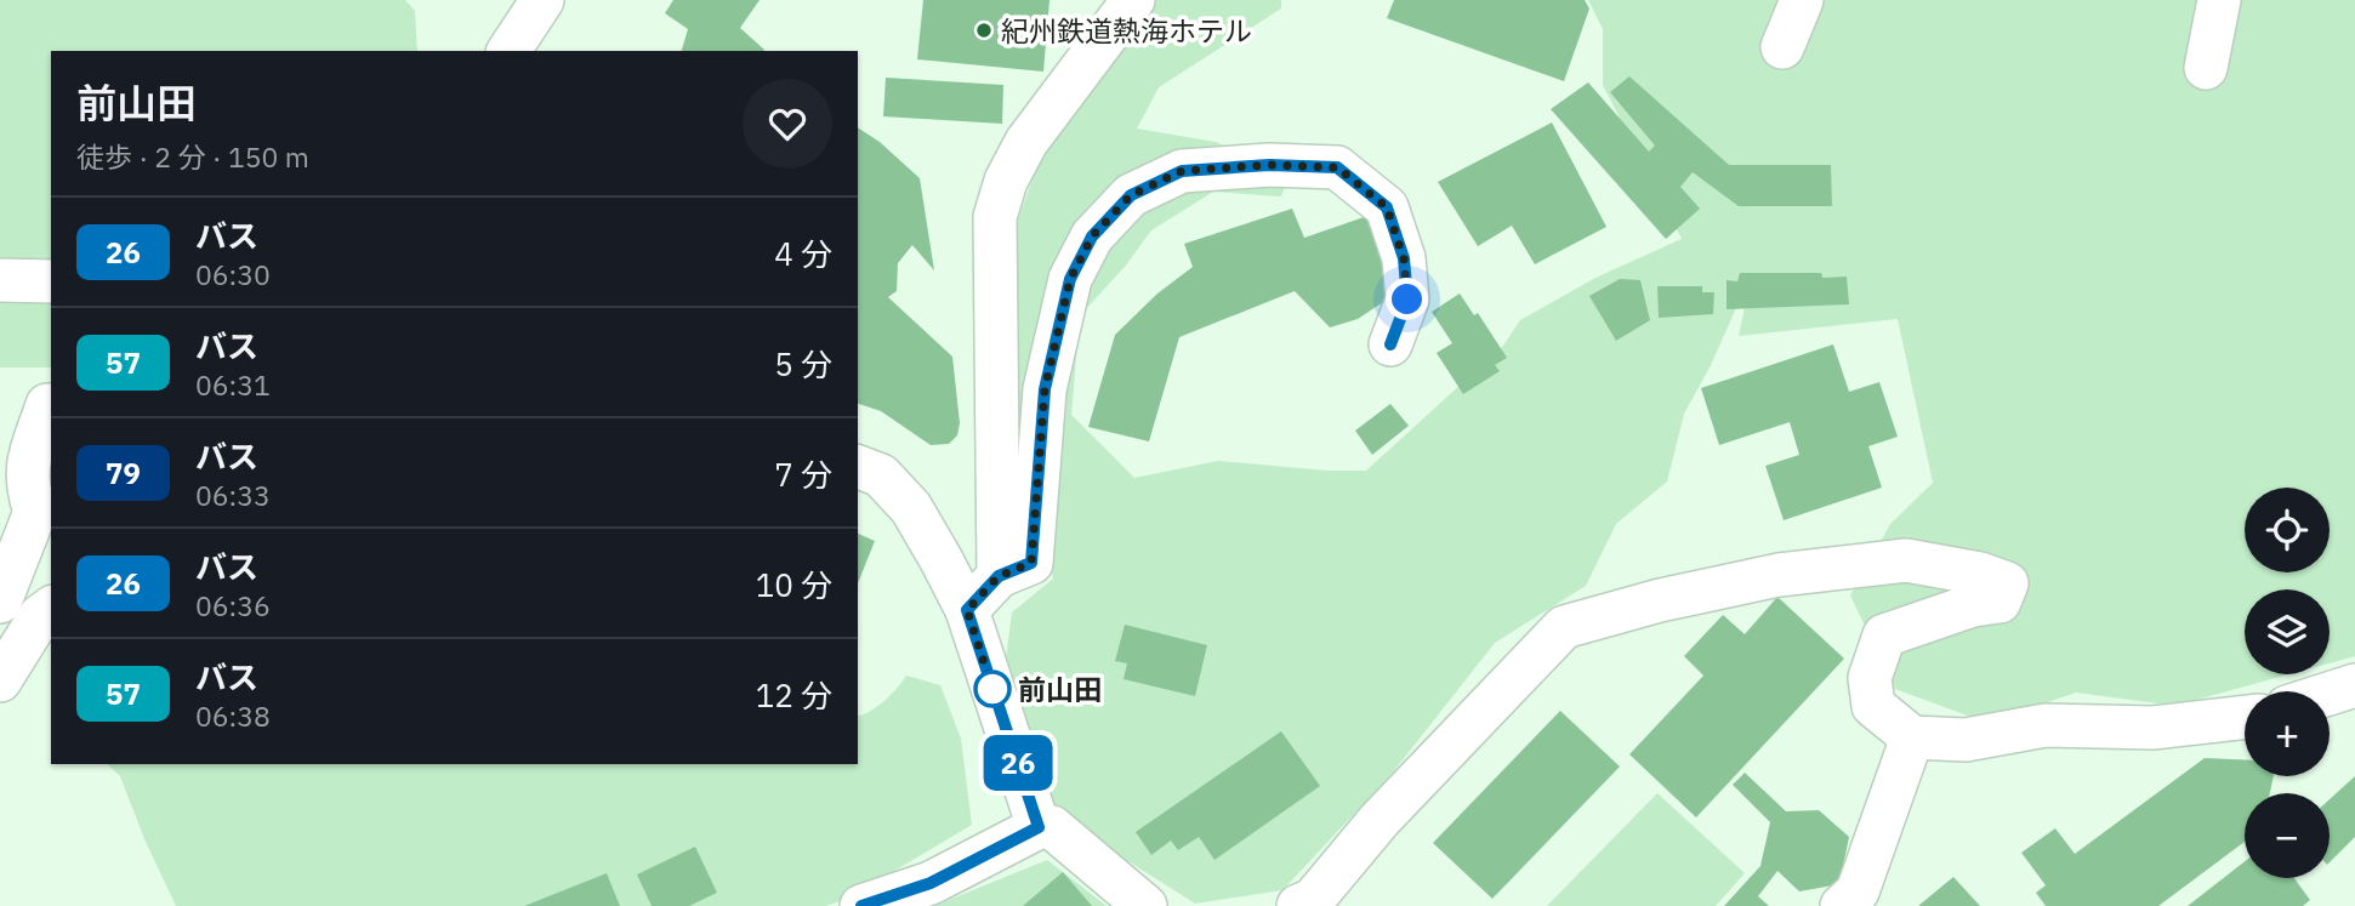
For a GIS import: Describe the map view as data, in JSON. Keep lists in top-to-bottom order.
{
  "places": ["紀州鉄道熱海ホテル", "前山田"],
  "lines": ["bus line 26"],
  "page": {
    "on_map": "26",
    "heading": ["前山田", "徒歩 · 2 分 · 150 m"],
    "list": [
      {
        "mark": "26",
        "name": "バス",
        "note": "06:30",
        "value": "4 分"
      },
      {
        "mark": "57",
        "name": "バス",
        "note": "06:31",
        "value": "5 分"
      },
      {
        "mark": "79",
        "name": "バス",
        "note": "06:33",
        "value": "7 分"
      },
      {
        "mark": "26",
        "name": "バス",
        "note": "06:36",
        "value": "10 分"
      },
      {
        "mark": "57",
        "name": "バス",
        "note": "06:38",
        "value": "12 分"
      }
    ],
    "map_buttons": ["+", "−"]
  }
}
